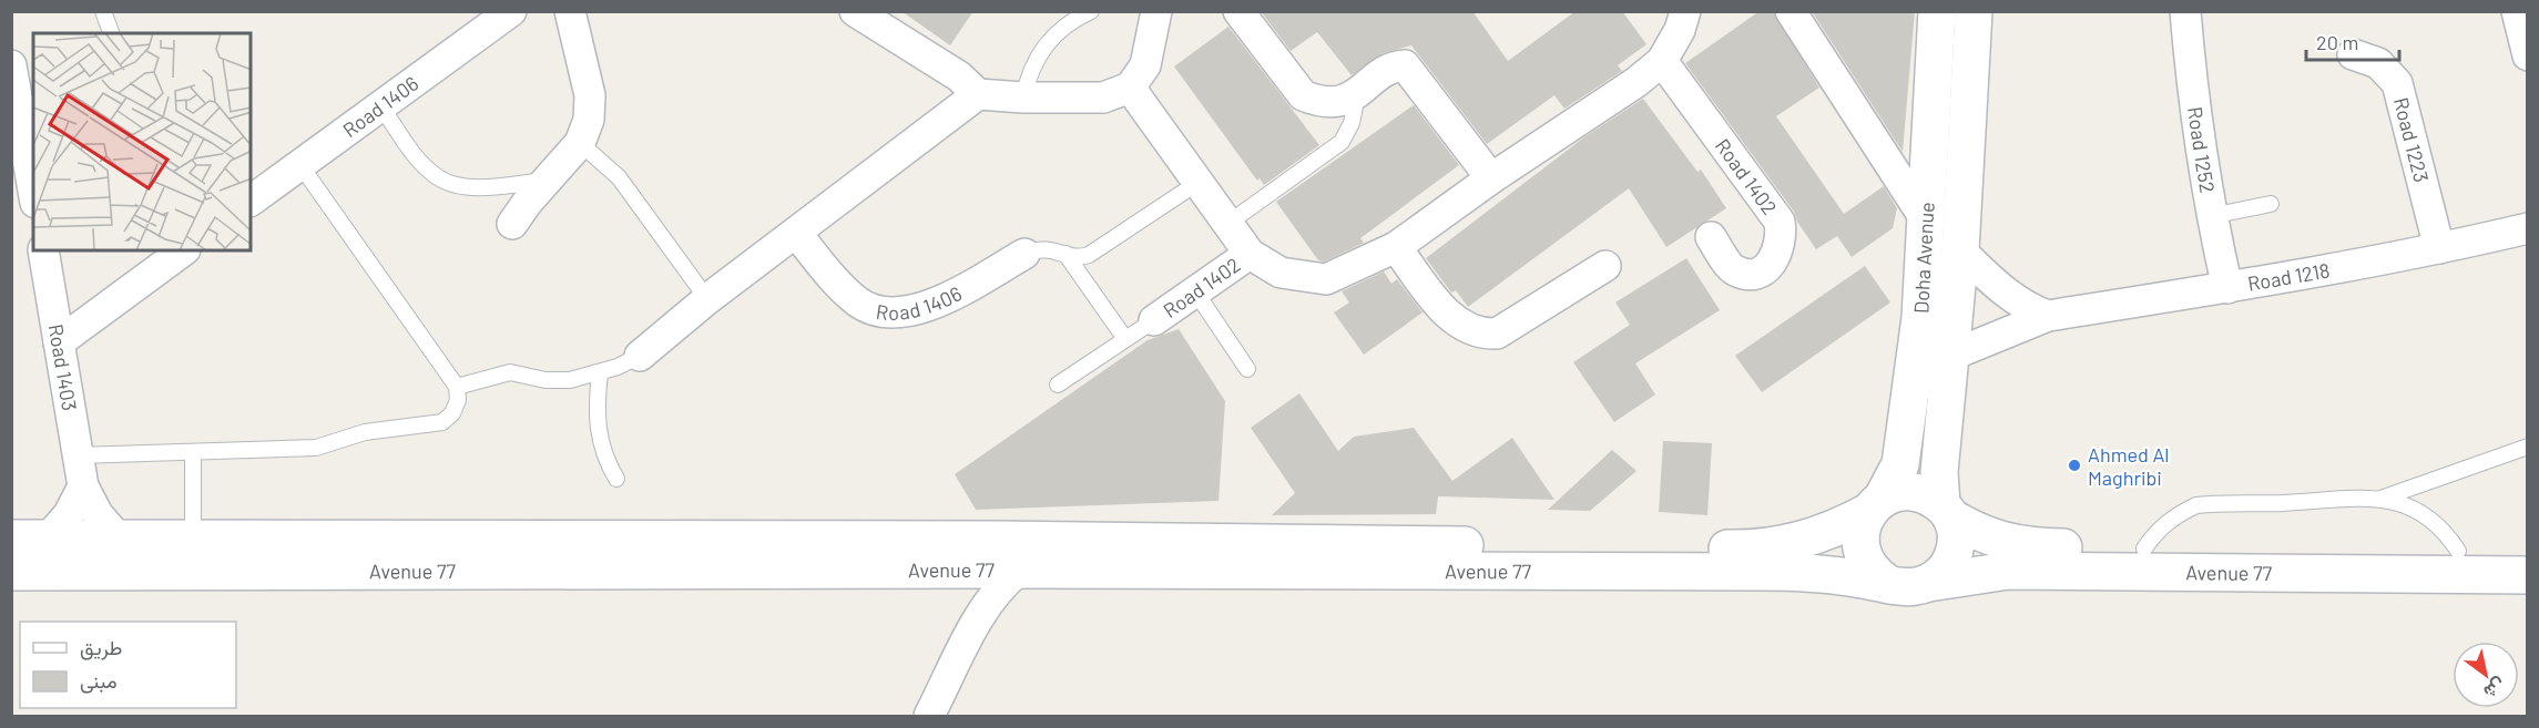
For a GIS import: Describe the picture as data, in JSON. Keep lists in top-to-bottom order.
{
  "streets": {
    "street": [
      "Road 1406",
      "Road 1223",
      "Road 1252",
      "Road 1402",
      "Doha Avenue",
      "Road 1218",
      "Road 1403",
      "Avenue 77"
    ]
  },
  "crossings": [
    ["Road 1223", "Road 1218"],
    ["Road 1252", "Road 1218"],
    ["Doha Avenue", "Road 1218"],
    ["Doha Avenue", "Avenue 77"],
    ["Road 1403", "Avenue 77"]
  ],
  "places": ["Ahmed Al Maghribi"],
  "legend": ["طريق", "مبنى"],
  "scale_bar": "20 m",
  "north": "bottom right"
}
